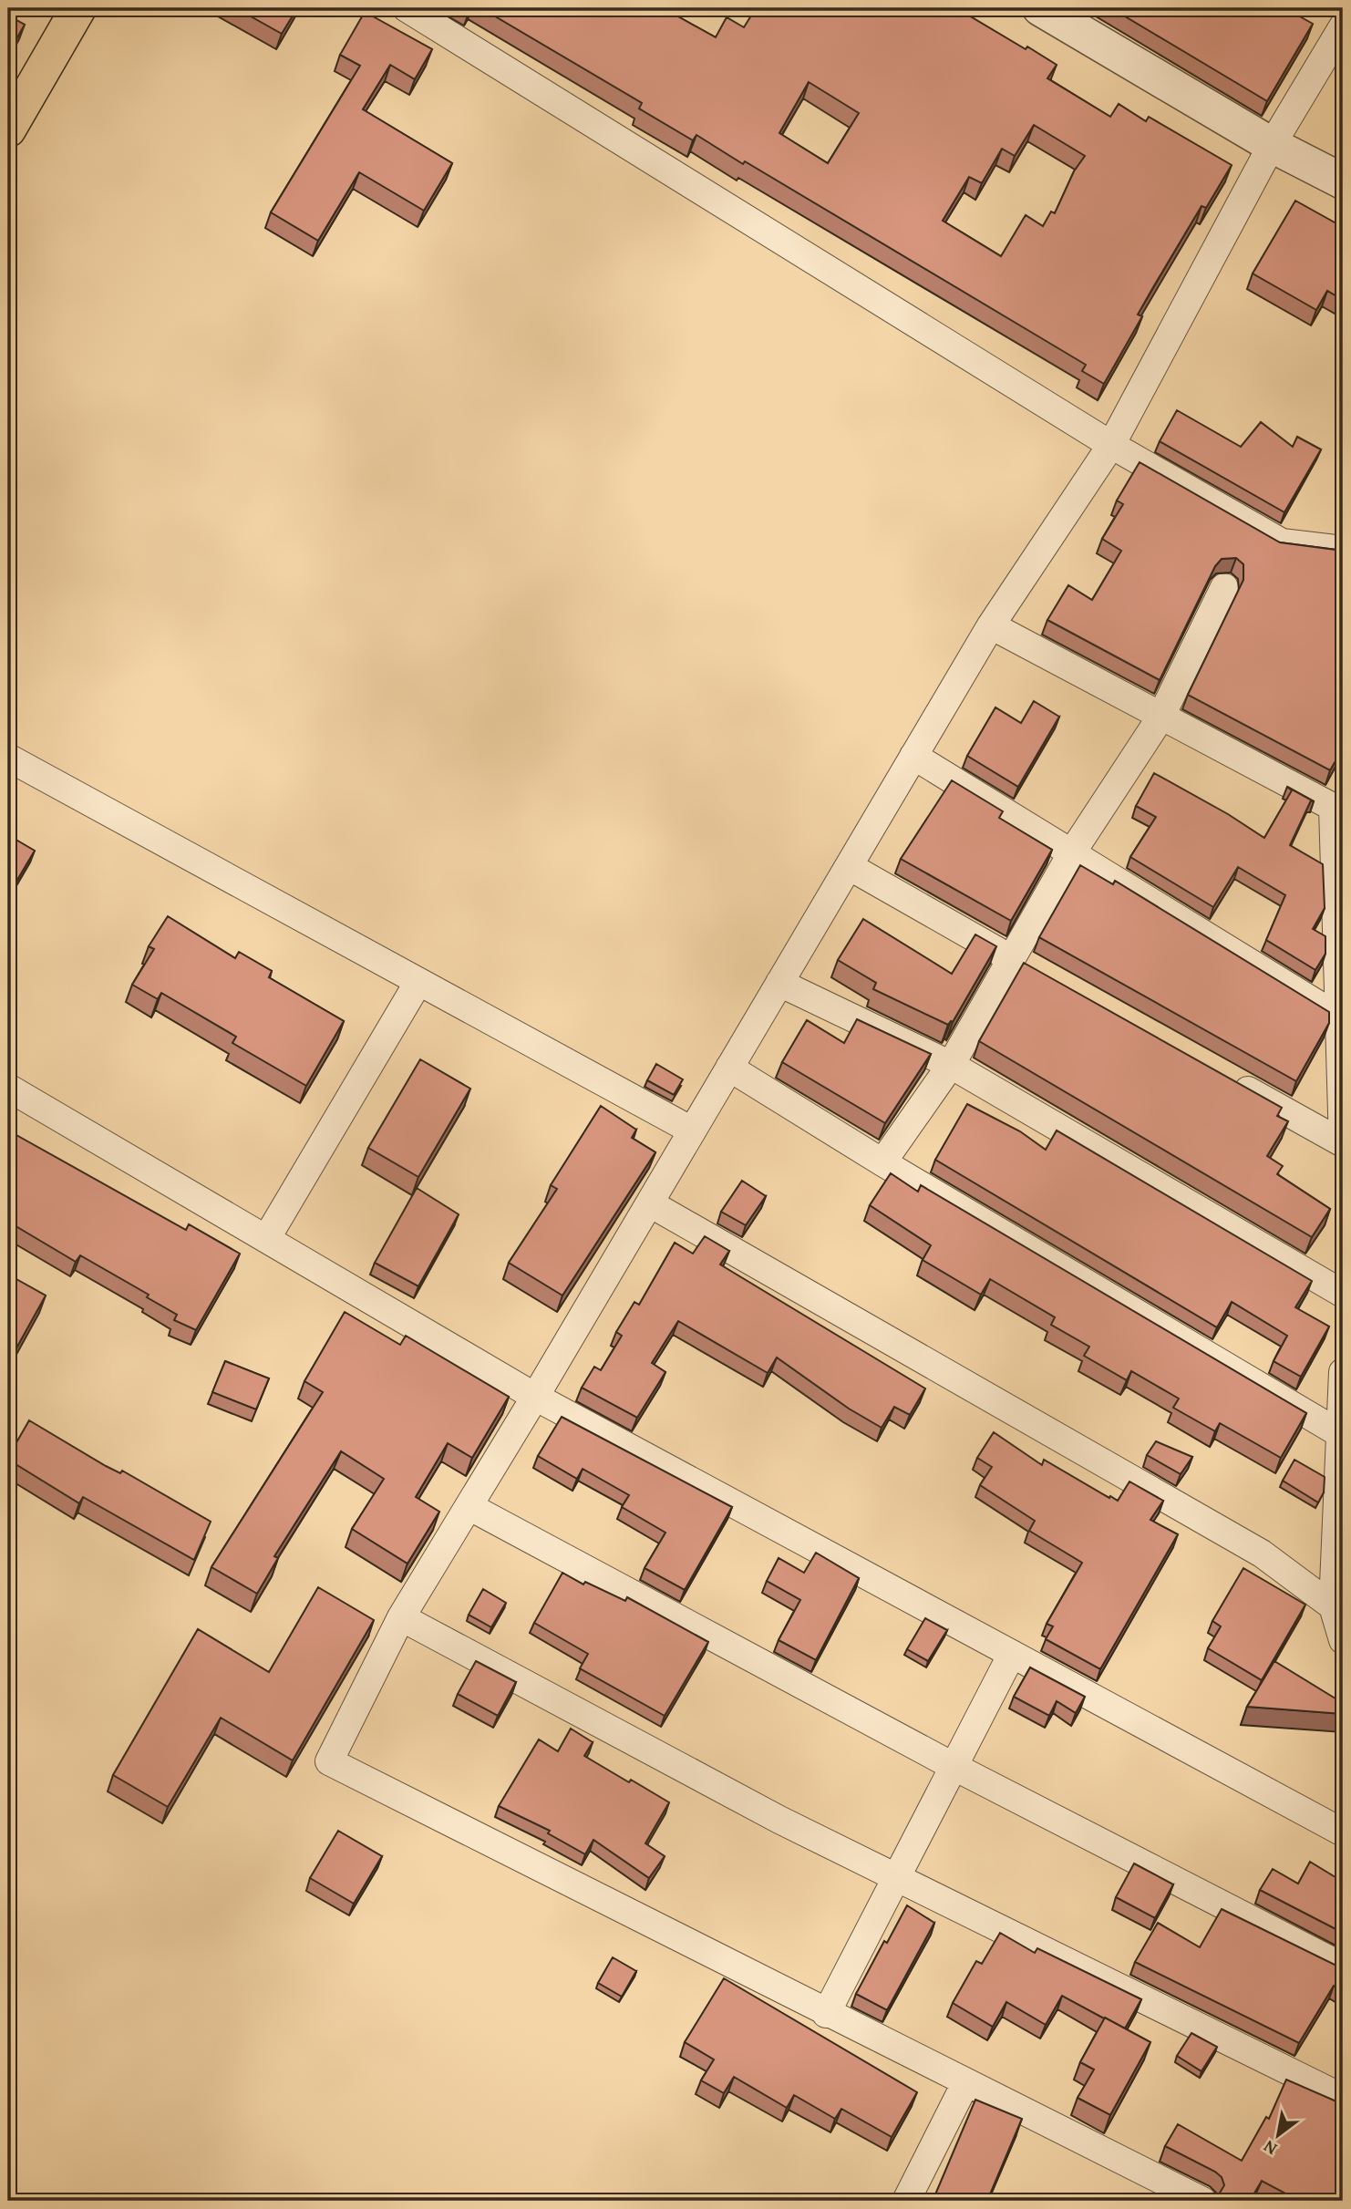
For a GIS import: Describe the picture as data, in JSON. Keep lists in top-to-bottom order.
{
  "north": "bottom left"
}
